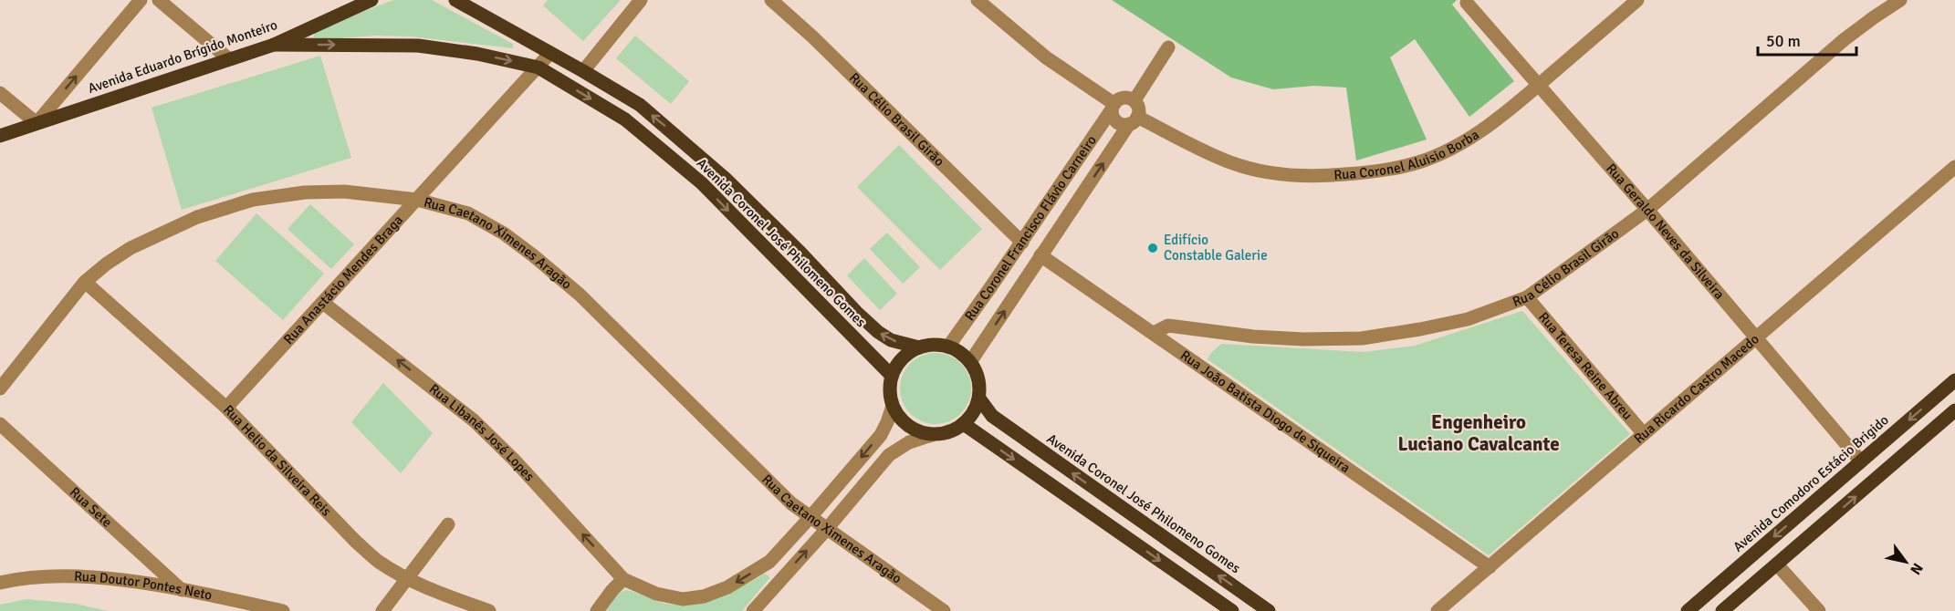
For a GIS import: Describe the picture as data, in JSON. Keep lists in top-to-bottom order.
{
  "streets": {
    "main road": ["Avenida Eduardo Brígido Monteiro", "Avenida Coronel José Philomeno Gomes", "Avenida Comodoro Estácio Brigido"],
    "street": [
      "Rua Célio Brasil Girão",
      "Rua Coronel Aluisio Borba",
      "Rua Coronel Francisco Flávio Carneiro",
      "Rua Geraldo Neves da Silveira",
      "Rua Caetano Ximenes Aragão",
      "Rua Anastácio Mendes Braga",
      "Rua Teresa Reine Abreu",
      "Rua Ricardo Castro Macedo",
      "Rua João Batista Diogo de Siqueira",
      "Rua Libanês José Lopes",
      "Rua Helio da Silveira Reis",
      "Rua Sete",
      "Rua Doutor Pontes Neto"
    ]
  },
  "crossings": [
    ["Avenida Eduardo Brígido Monteiro", "Avenida Coronel José Philomeno Gomes"],
    ["Rua Célio Brasil Girão", "Rua Coronel Francisco Flávio Carneiro"],
    ["Rua Célio Brasil Girão", "Rua Geraldo Neves da Silveira"],
    ["Rua Célio Brasil Girão", "Rua Teresa Reine Abreu"],
    ["Rua Célio Brasil Girão", "Rua João Batista Diogo de Siqueira"],
    ["Rua Coronel Aluisio Borba", "Rua Coronel Francisco Flávio Carneiro"],
    ["Rua Coronel Aluisio Borba", "Rua Geraldo Neves da Silveira"],
    ["Rua Coronel Francisco Flávio Carneiro", "Avenida Coronel José Philomeno Gomes"],
    ["Rua Coronel Francisco Flávio Carneiro", "Rua João Batista Diogo de Siqueira"],
    ["Rua Geraldo Neves da Silveira", "Rua Ricardo Castro Macedo"],
    ["Rua Geraldo Neves da Silveira", "Avenida Comodoro Estácio Brigido"],
    ["Avenida Coronel José Philomeno Gomes", "Rua Anastácio Mendes Braga"],
    ["Rua Caetano Ximenes Aragão", "Rua Anastácio Mendes Braga"],
    ["Rua Caetano Ximenes Aragão", "Rua Helio da Silveira Reis"],
    ["Rua Anastácio Mendes Braga", "Rua Libanês José Lopes"],
    ["Rua Anastácio Mendes Braga", "Rua Helio da Silveira Reis"],
    ["Rua Teresa Reine Abreu", "Rua Ricardo Castro Macedo"],
    ["Rua Ricardo Castro Macedo", "Rua João Batista Diogo de Siqueira"],
    ["Rua Sete", "Rua Doutor Pontes Neto"]
  ],
  "one_way": ["Rua Libanês José Lopes"],
  "districts": ["Engenheiro Luciano Cavalcante"],
  "places": ["Edifício Constable Galerie"],
  "scale_bar": "50 m",
  "north": "bottom right"
}
